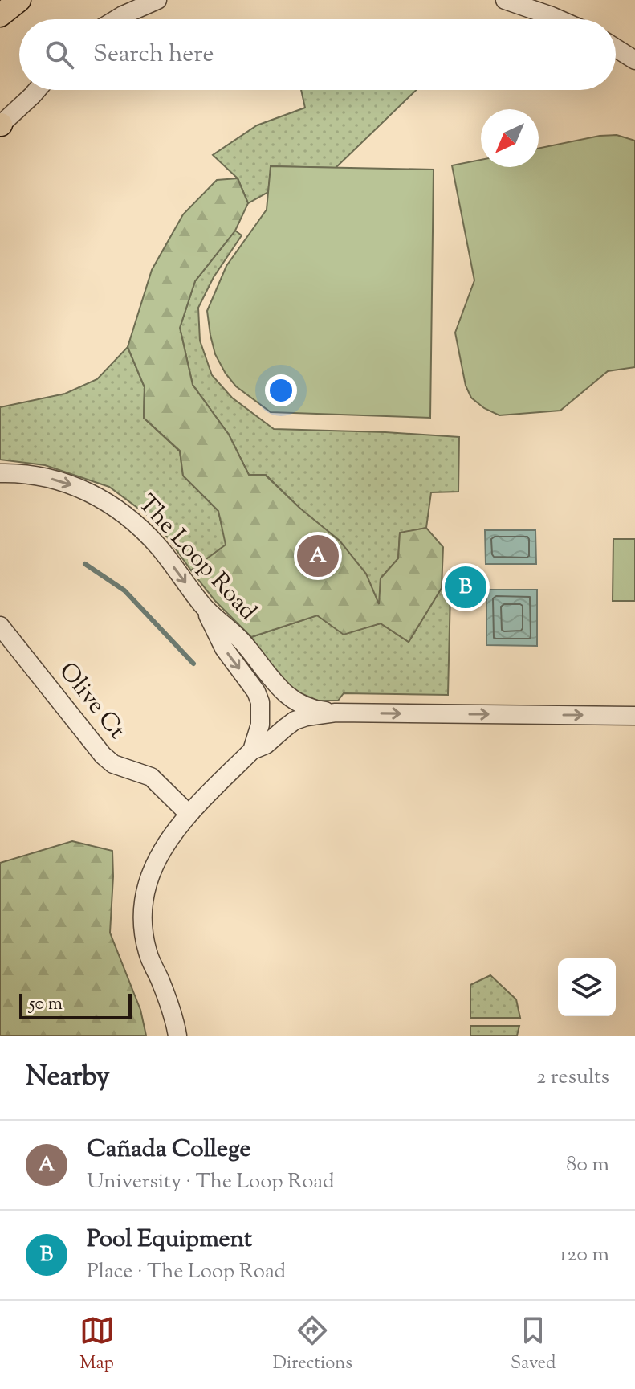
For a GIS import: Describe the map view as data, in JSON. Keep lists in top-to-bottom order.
{
  "streets": {
    "street": ["The Loop Road", "Olive Ct"]
  },
  "one_way": ["The Loop Road"],
  "scale_bar": "50 m",
  "north": "bottom left",
  "page": {
    "search": "Search here",
    "pins": ["A", "B"],
    "scale": "50 m",
    "heading": ["Nearby", "2 results"],
    "list": [
      {
        "mark": "A",
        "name": "Cañada College",
        "note": "University · The Loop Road",
        "value": "80 m"
      },
      {
        "mark": "B",
        "name": "Pool Equipment",
        "note": "Place · The Loop Road",
        "value": "120 m"
      }
    ],
    "nav": ["Map", "Directions", "Saved"]
  }
}
